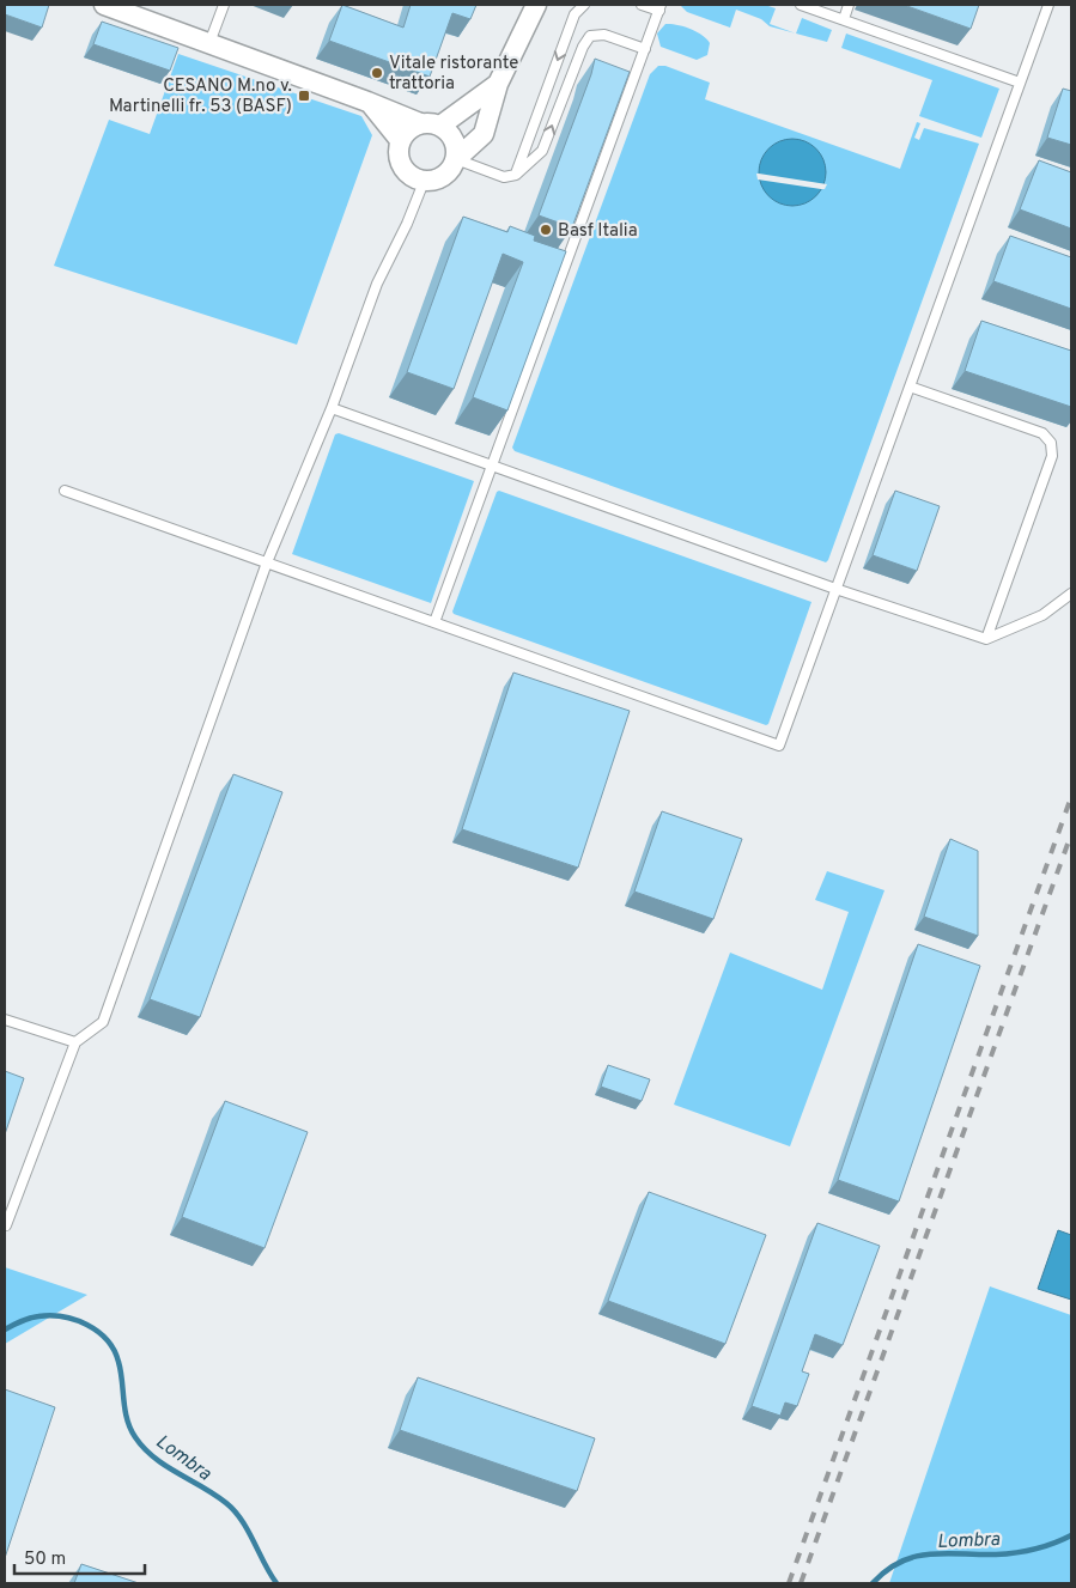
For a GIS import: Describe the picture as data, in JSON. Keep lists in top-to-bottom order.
{
  "water": ["Lombra"],
  "places": {
    "other": ["Vitale ristorante trattoria", "Basf Italia"],
    "transit": ["CESANO M.no v. Martinelli fr. 53 (BASF)"]
  },
  "scale_bar": "50 m"
}
